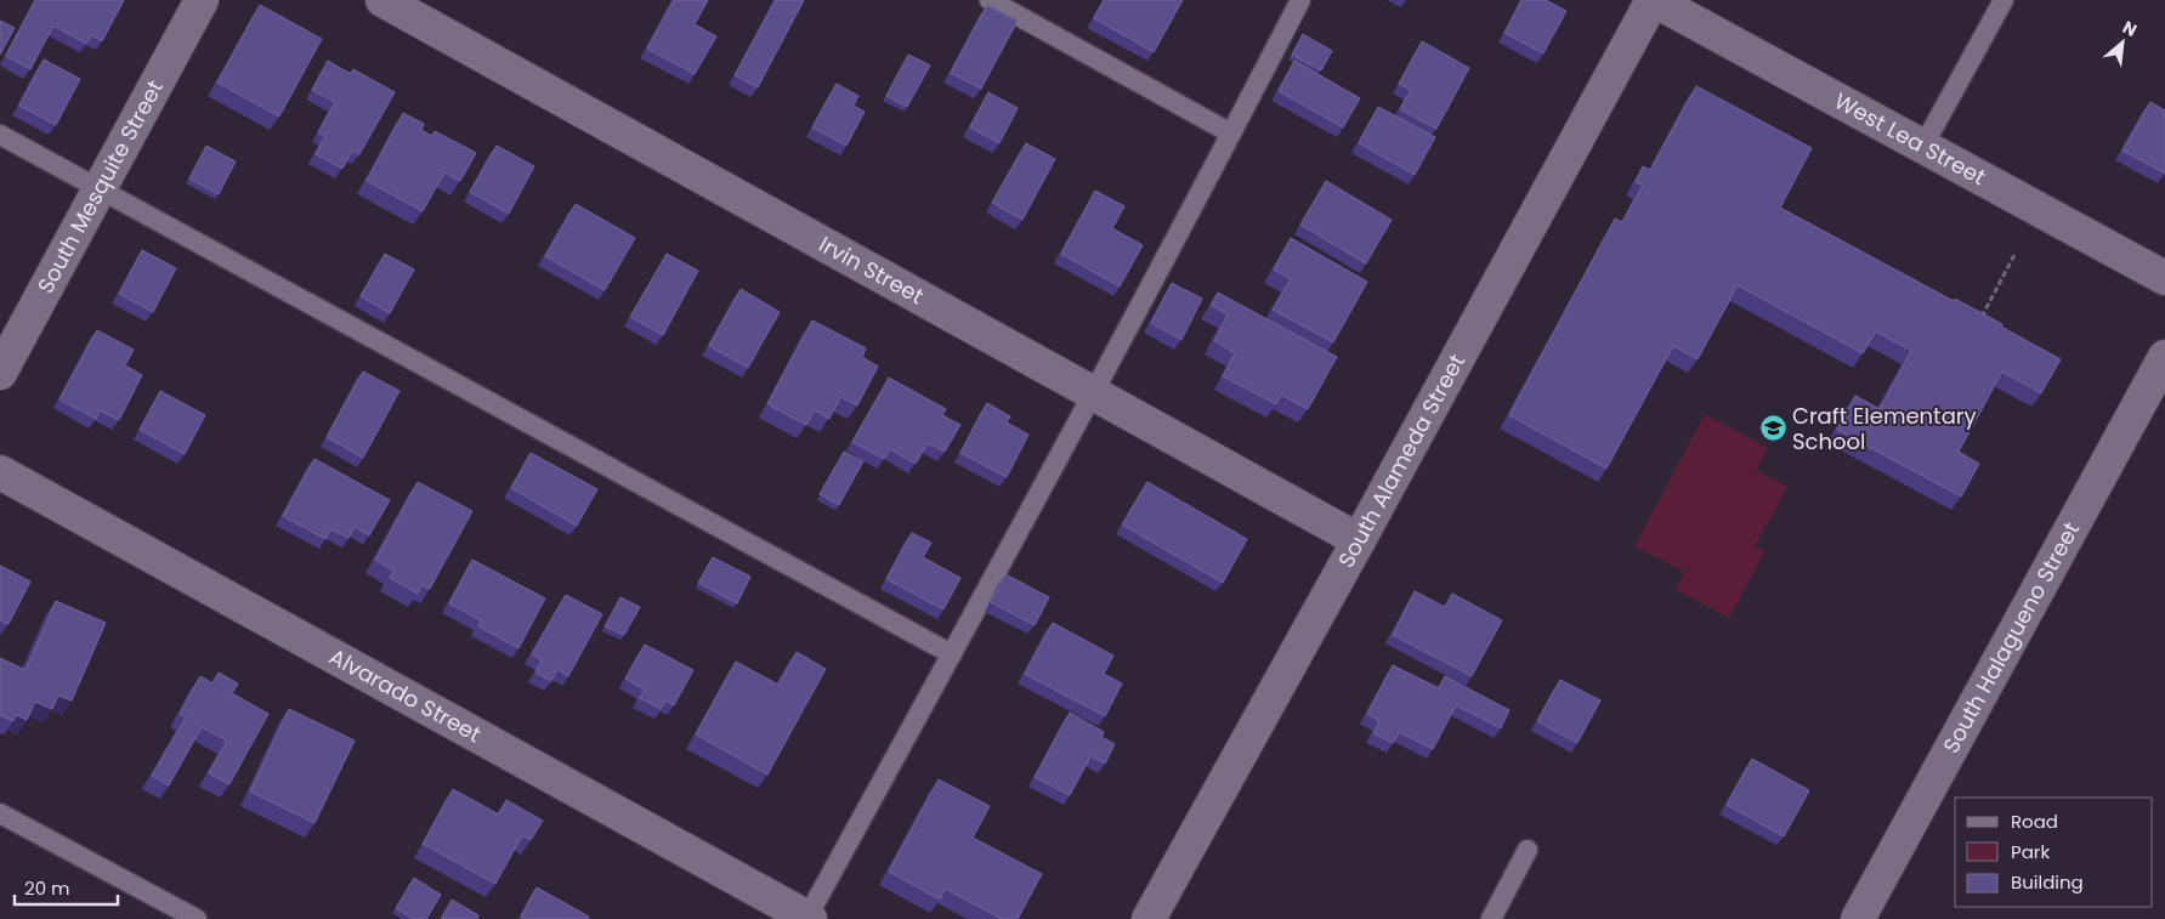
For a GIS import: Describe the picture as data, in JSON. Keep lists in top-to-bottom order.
{
  "streets": {
    "street": [
      "West Lea Street",
      "South Mesquite Street",
      "Irvin Street",
      "South Alameda Street",
      "South Halagueno Street",
      "Alvarado Street"
    ]
  },
  "crossings": [
    ["West Lea Street", "South Alameda Street"],
    ["Irvin Street", "South Alameda Street"]
  ],
  "places": {
    "school or university": ["Craft Elementary School"]
  },
  "legend": ["Road", "Park", "Building"],
  "scale_bar": "20 m",
  "north": "top right"
}
